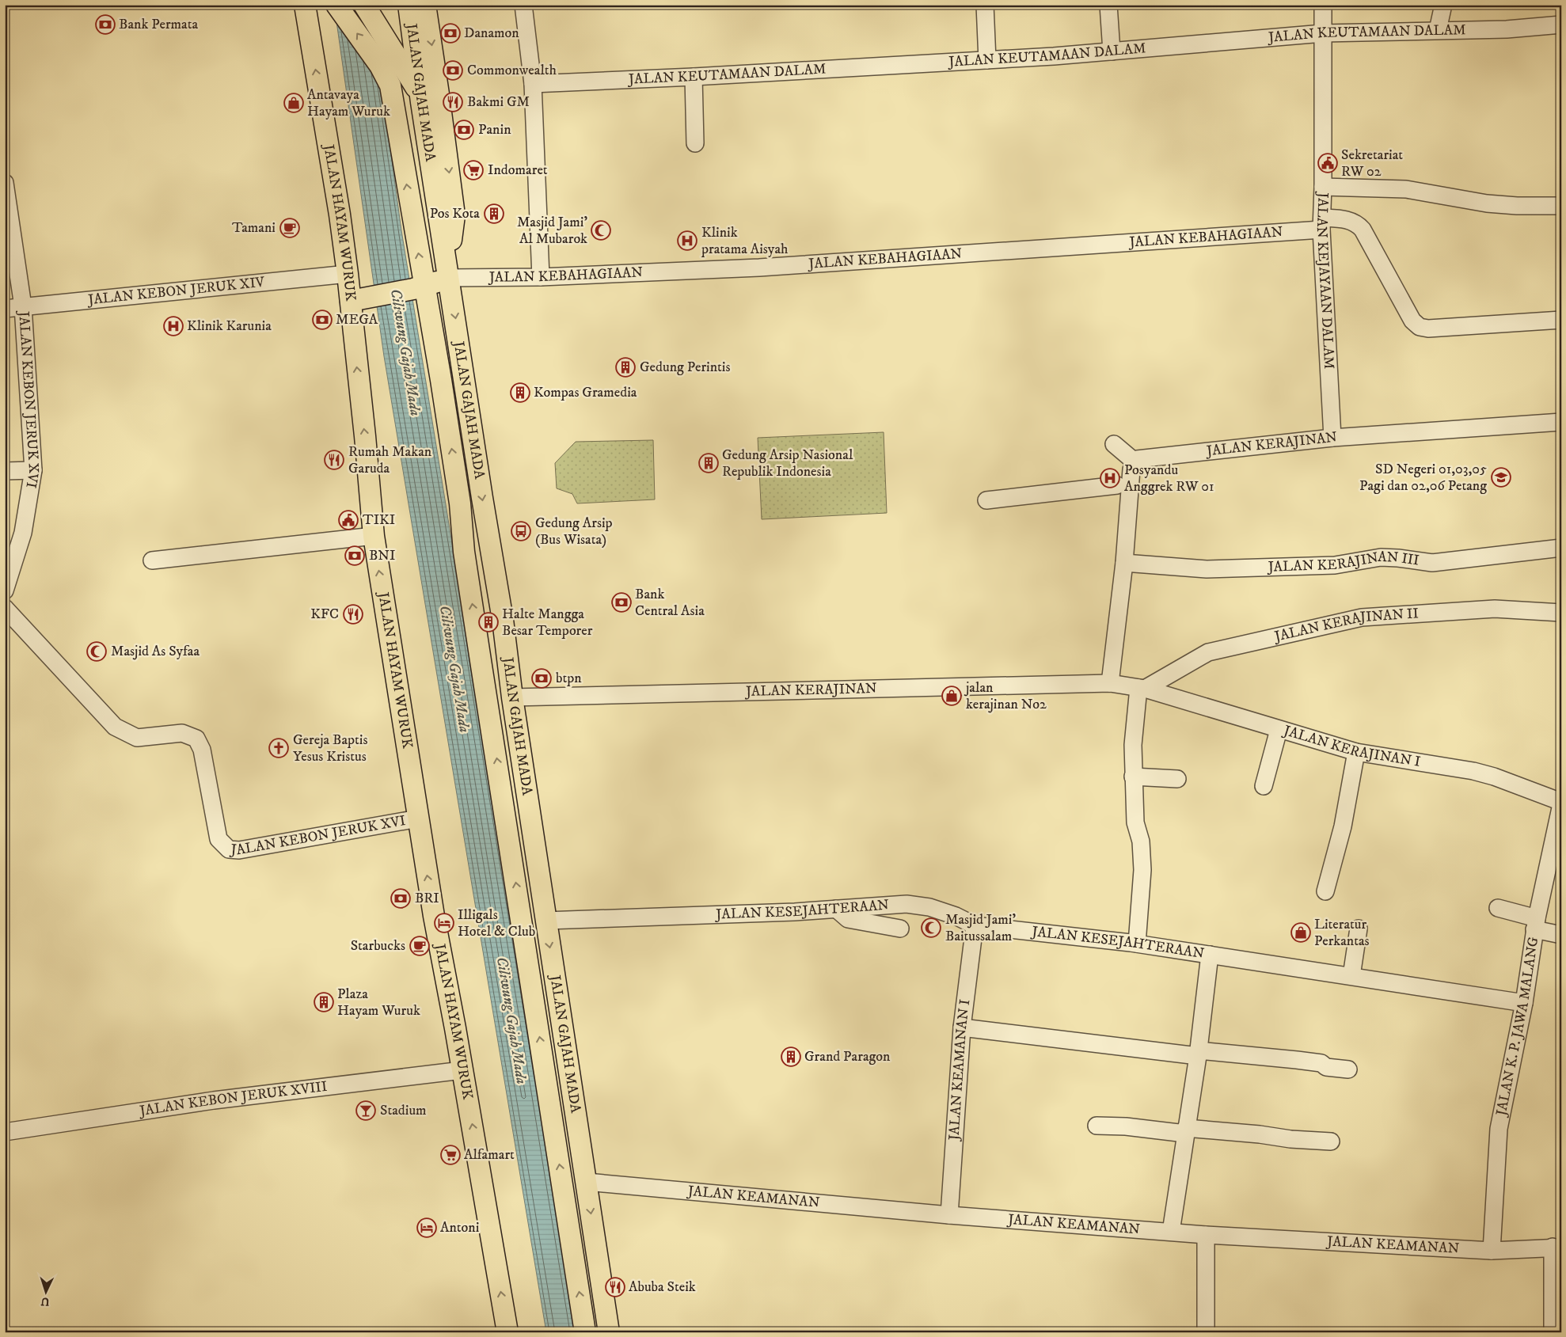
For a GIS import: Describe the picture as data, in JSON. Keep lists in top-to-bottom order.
{
  "streets": {
    "main road": ["JALAN GAJAH MADA", "JALAN HAYAM WURUK"],
    "street": [
      "JALAN KEUTAMAAN DALAM",
      "JALAN KEBAHAGIAAN",
      "JALAN KEJAYAAN DALAM",
      "JALAN KEBON JERUK XIV",
      "JALAN KEBON JERUK XVI",
      "JALAN KERAJINAN",
      "JALAN KERAJINAN III",
      "JALAN KERAJINAN II",
      "JALAN KERAJINAN I",
      "JALAN KESEJAHTERAAN",
      "JALAN K. P. JAWA MALANG",
      "JALAN KEAMANAN I",
      "JALAN KEBON JERUK XVIII",
      "JALAN KEAMANAN"
    ]
  },
  "crossings": [
    ["JALAN KEUTAMAAN DALAM", "JALAN KEJAYAAN DALAM"],
    ["JALAN GAJAH MADA", "JALAN KEBAHAGIAAN"],
    ["JALAN GAJAH MADA", "JALAN KERAJINAN"],
    ["JALAN GAJAH MADA", "JALAN KESEJAHTERAAN"],
    ["JALAN GAJAH MADA", "JALAN KEAMANAN"],
    ["JALAN HAYAM WURUK", "JALAN KEBON JERUK XIV"],
    ["JALAN HAYAM WURUK", "JALAN KEBON JERUK XVI"],
    ["JALAN HAYAM WURUK", "JALAN KEBON JERUK XVIII"],
    ["JALAN KEBAHAGIAAN", "JALAN KEJAYAAN DALAM"],
    ["JALAN KEJAYAAN DALAM", "JALAN KERAJINAN"],
    ["JALAN KEBON JERUK XIV", "JALAN KEBON JERUK XVI"],
    ["JALAN KERAJINAN", "JALAN KERAJINAN II"],
    ["JALAN KERAJINAN", "JALAN KERAJINAN I"],
    ["JALAN KERAJINAN II", "JALAN KERAJINAN I"],
    ["JALAN KERAJINAN I", "JALAN K. P. JAWA MALANG"],
    ["JALAN KESEJAHTERAAN", "JALAN K. P. JAWA MALANG"],
    ["JALAN KESEJAHTERAAN", "JALAN KEAMANAN I"],
    ["JALAN K. P. JAWA MALANG", "JALAN KEAMANAN"],
    ["JALAN KEAMANAN I", "JALAN KEAMANAN"]
  ],
  "one_way": ["JALAN HAYAM WURUK"],
  "water": ["Ciliwung Gajah Mada"],
  "places": {
    "bank": [
      "Bank Permata",
      "Danamon",
      "Commonwealth",
      "Panin",
      "MEGA",
      "BNI",
      "Bank Central Asia",
      "btpn",
      "BRI"
    ],
    "restaurant": [
      "Bakmi GM",
      "Rumah Makan Garuda",
      "KFC",
      "Abuba Steik"
    ],
    "shop": ["Antavaya Hayam Wuruk", "jalan kerajinan No2", "Literatur Perkantas"],
    "public building": ["Sekretariat RW 02", "TIKI"],
    "supermarket": ["Indomaret", "Alfamart"],
    "building": [
      "Pos Kota",
      "Gedung Perintis",
      "Kompas Gramedia",
      "Gedung Arsip Nasional Republik Indonesia",
      "Halte Mangga Besar Temporer",
      "Plaza Hayam Wuruk",
      "Grand Paragon"
    ],
    "cafe": ["Tamani", "Starbucks"],
    "mosque": ["Masjid Jami' Al Mubarok", "Masjid As Syfaa", "Masjid Jami' Baitussalam"],
    "hospital": ["Klinik pratama Aisyah", "Klinik Karunia", "Posyandu Anggrek RW 01"],
    "school or university": ["SD Negeri 01,03,05 Pagi dan 02,06 Petang"],
    "bus stop": ["Gedung Arsip (Bus Wisata)"],
    "church": ["Gereja Baptis Yesus Kristus"],
    "hotel": ["Illigals Hotel & Club", "Antoni"],
    "bar": ["Stadium"]
  },
  "north": "bottom"
}
